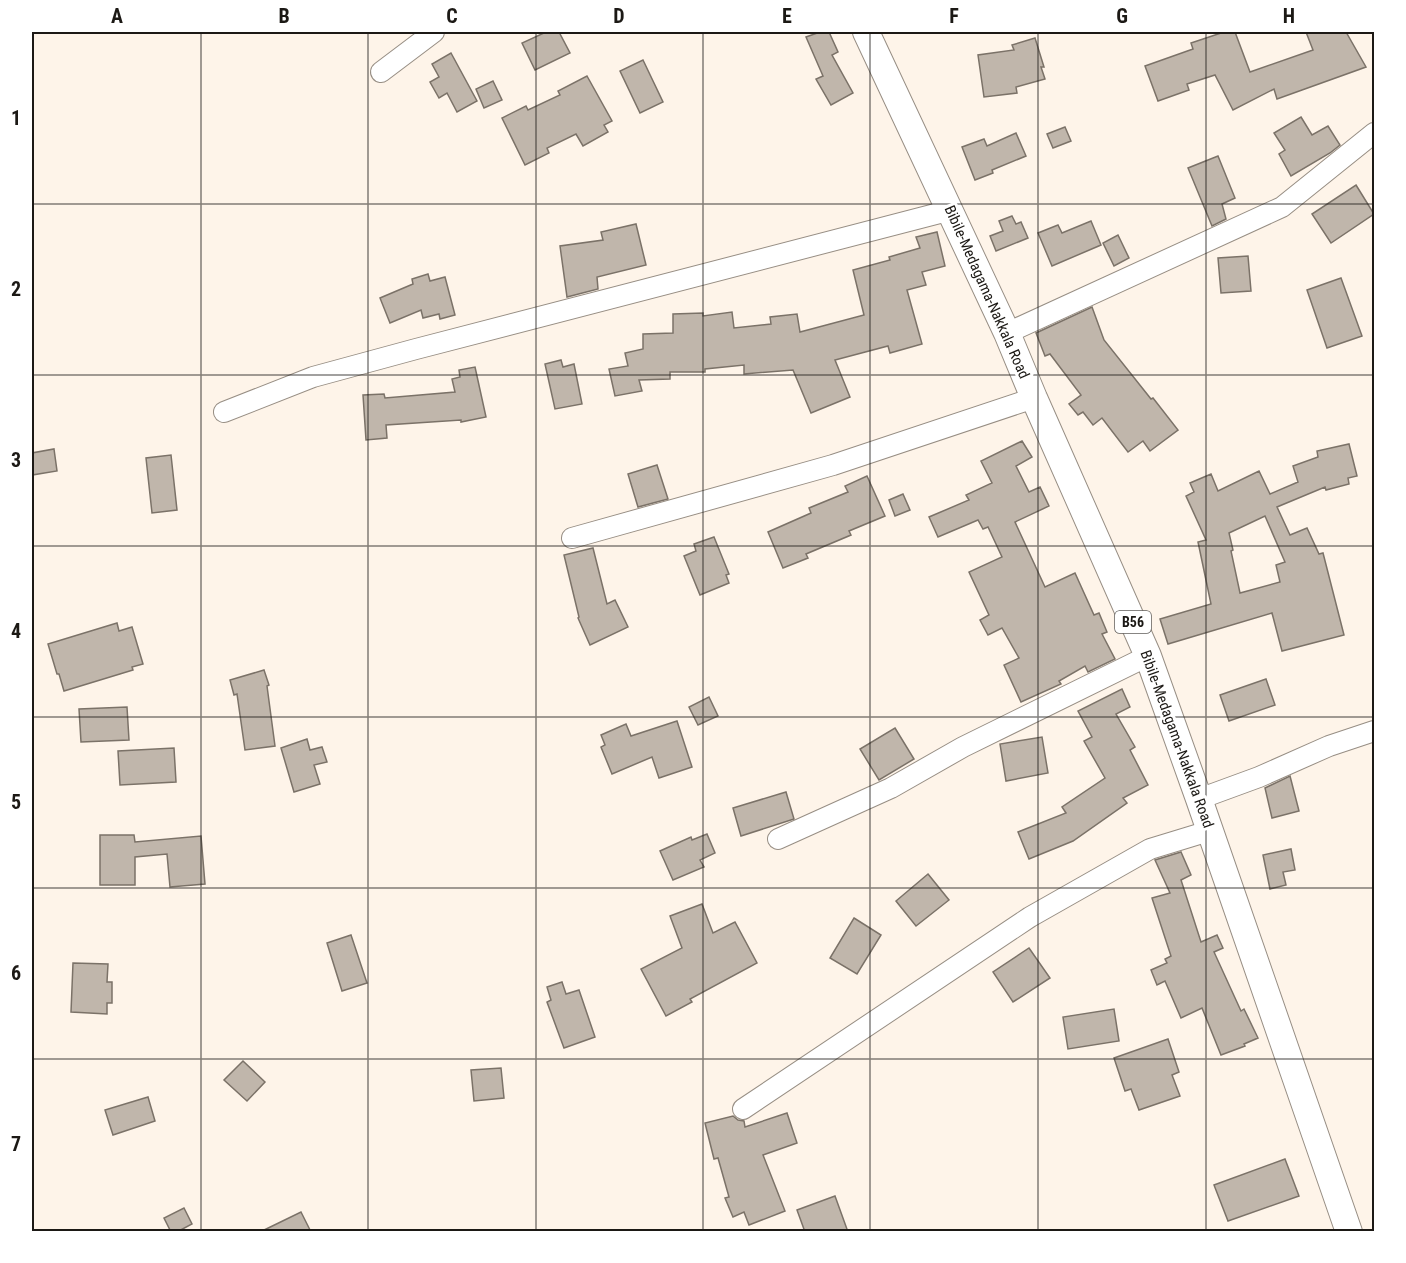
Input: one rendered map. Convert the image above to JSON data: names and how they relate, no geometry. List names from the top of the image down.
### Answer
{
  "streets": {
    "main road": ["Bibile-Medagama-Nakkala Road", "B56"]
  },
  "grid": {
    "columns": [
      "A",
      "B",
      "C",
      "D",
      "E",
      "F",
      "G",
      "H"
    ],
    "rows": [
      "1",
      "2",
      "3",
      "4",
      "5",
      "6",
      "7"
    ]
  }
}
